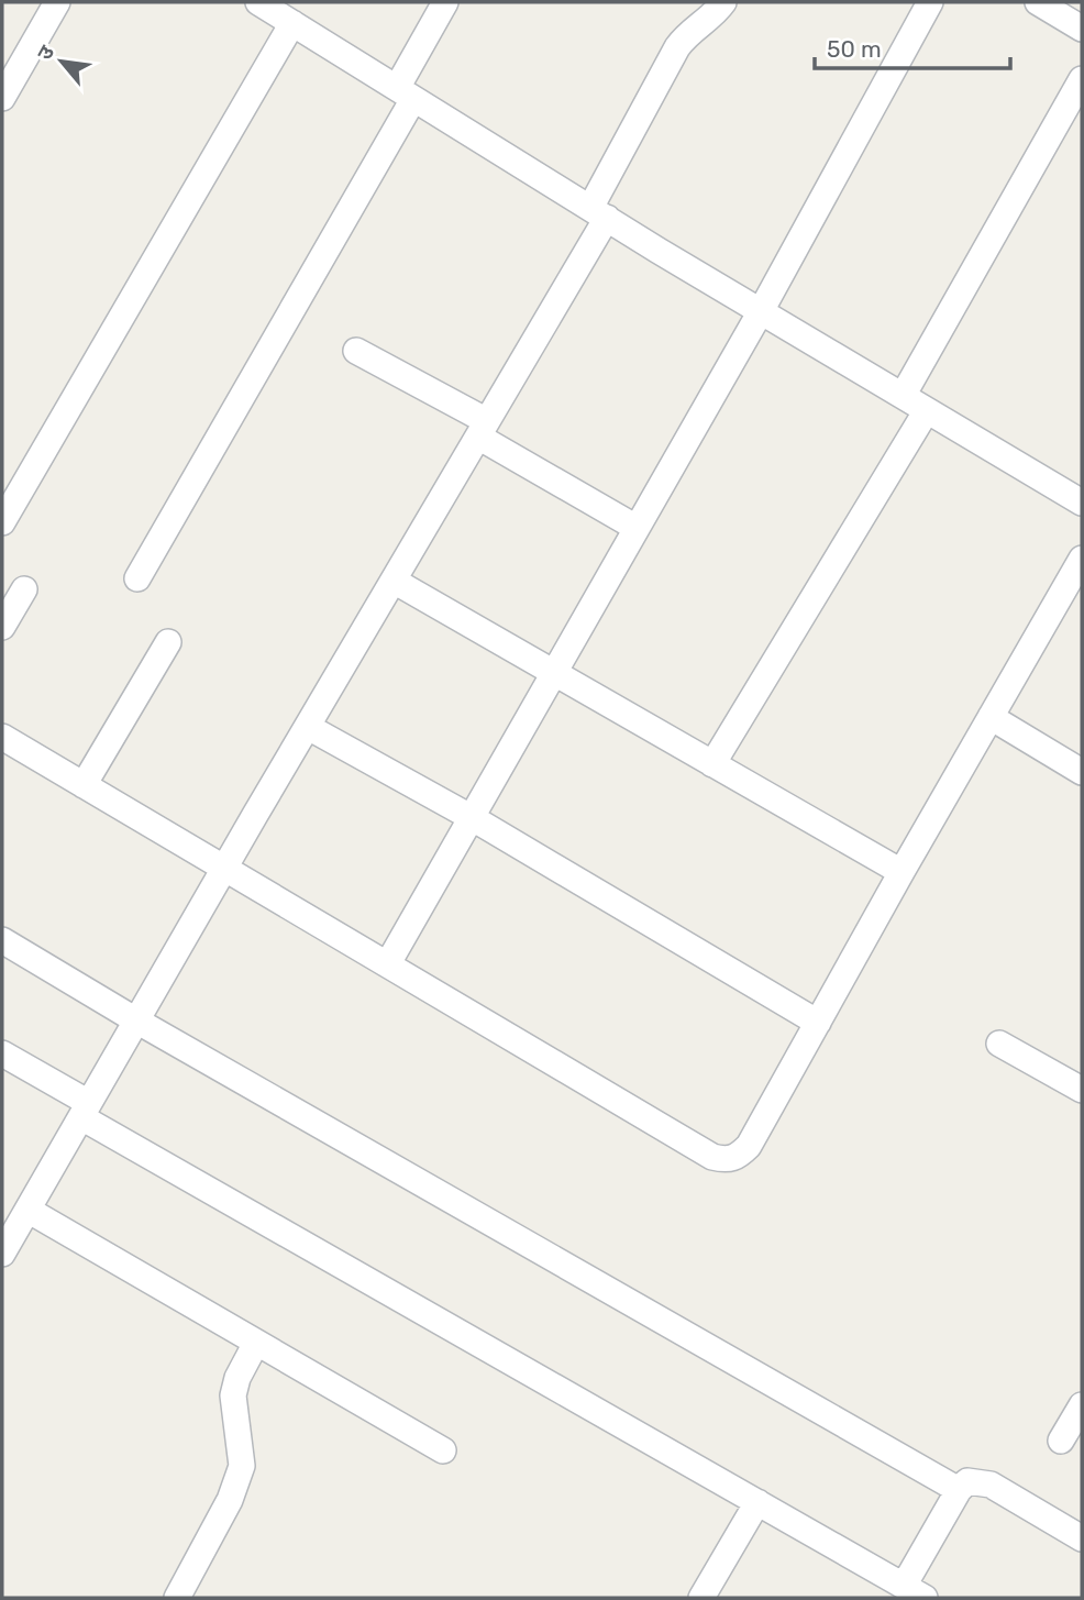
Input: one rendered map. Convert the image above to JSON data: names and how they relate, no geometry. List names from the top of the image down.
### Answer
{
  "scale_bar": "50 m",
  "north": "top left"
}
